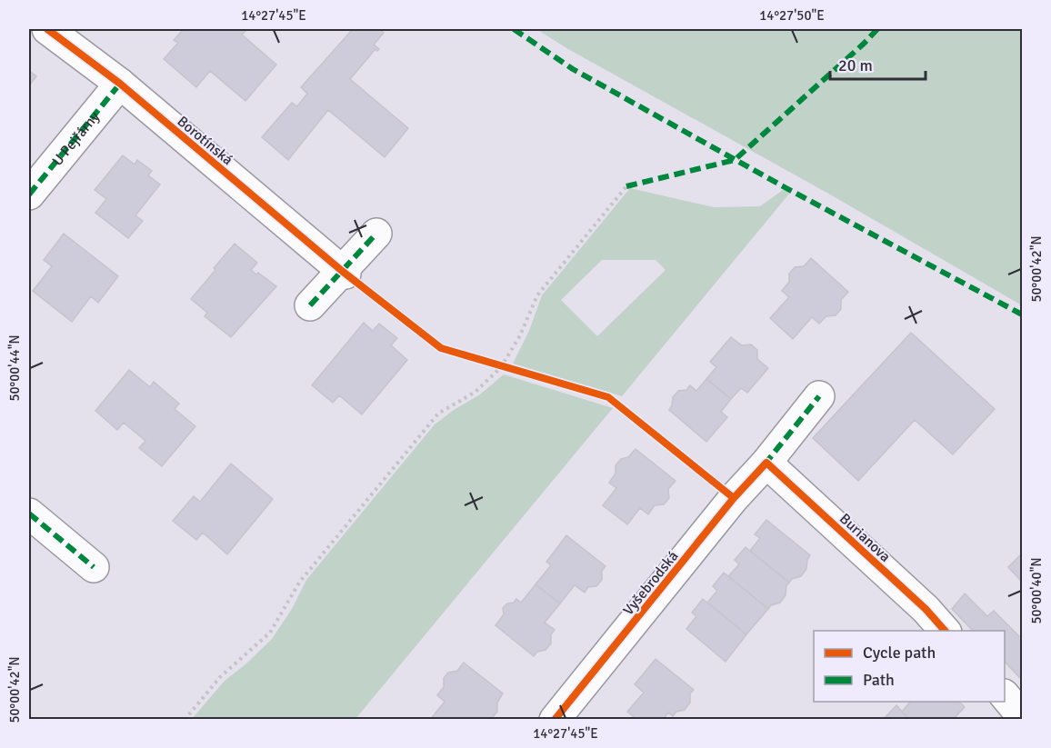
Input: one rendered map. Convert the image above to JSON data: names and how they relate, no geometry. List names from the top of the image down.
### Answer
{
  "streets": {
    "street": [
      "U Pejřárny",
      "Borotínská",
      "Burianova",
      "Vyšebrodská"
    ]
  },
  "crossings": [
    ["U Pejřárny", "Borotínská"],
    ["Burianova", "Vyšebrodská"]
  ],
  "legend": ["Cycle path", "Path"],
  "scale_bar": "20 m",
  "coordinates": [
    "14°27'45\"E",
    "14°27'50\"E",
    "50°00'42\"N",
    "50°00'44\"N",
    "50°00'40\"N"
  ]
}
